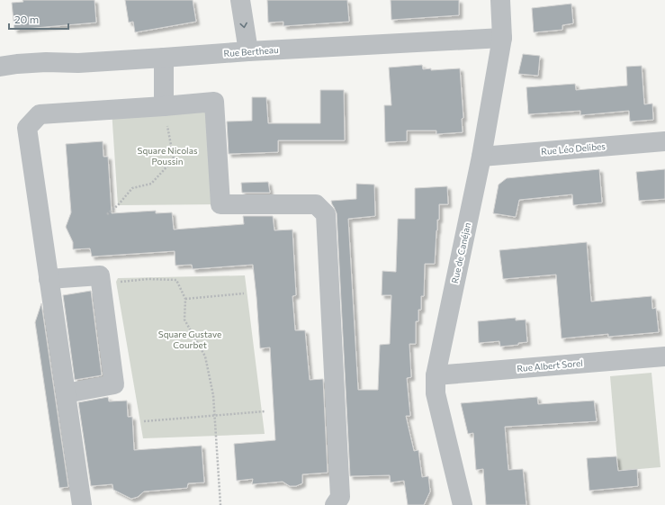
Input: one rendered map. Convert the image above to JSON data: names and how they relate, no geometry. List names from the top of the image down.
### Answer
{
  "streets": {
    "street": [
      "Rue Bertheau",
      "Rue Léo Delibes",
      "Rue de Canéjan",
      "Rue Albert Sorel"
    ]
  },
  "crossings": [
    ["Rue Bertheau", "Rue de Canéjan"],
    ["Rue Léo Delibes", "Rue de Canéjan"],
    ["Rue de Canéjan", "Rue Albert Sorel"]
  ],
  "parks": ["Square Nicolas Poussin", "Square Gustave Courbet"],
  "scale_bar": "20 m"
}
